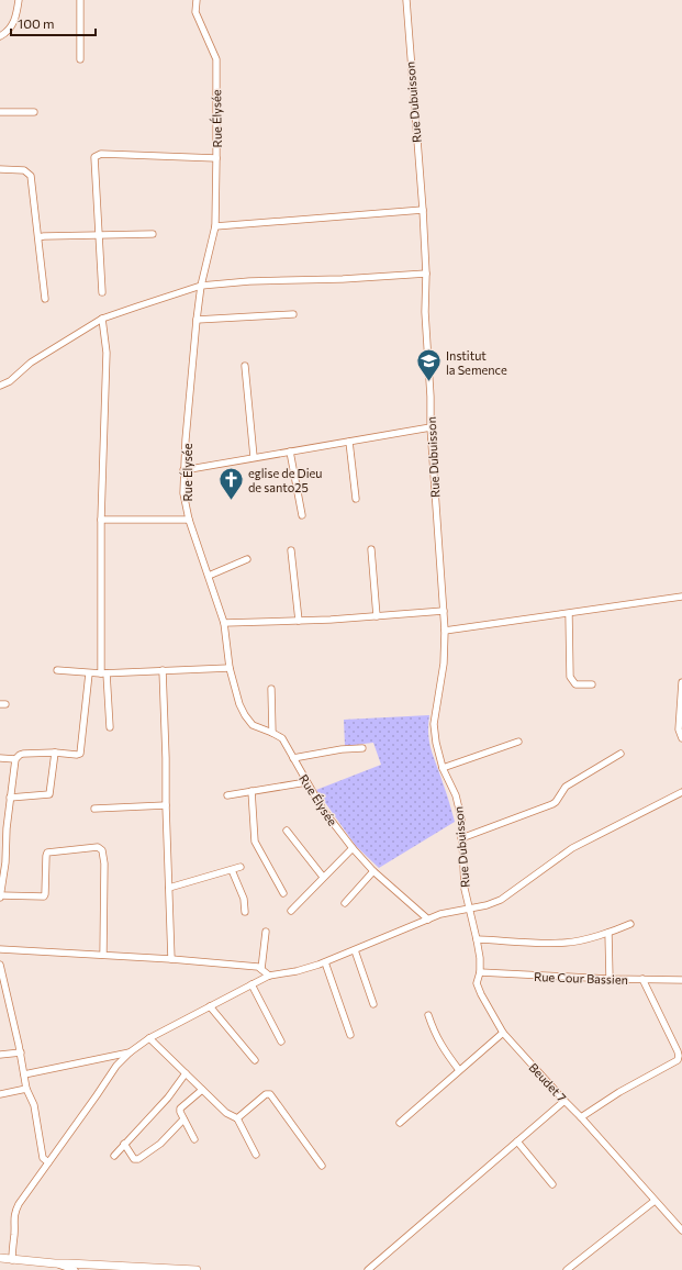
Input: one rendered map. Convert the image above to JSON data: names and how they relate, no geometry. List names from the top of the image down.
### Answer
{
  "streets": {
    "street": [
      "Rue Dubuisson",
      "Rue Élysée",
      "Rue Cour Bassien",
      "Beudet 7"
    ]
  },
  "crossings": [
    ["Rue Dubuisson", "Beudet 7"],
    ["Rue Cour Bassien", "Beudet 7"]
  ],
  "places": {
    "school or university": ["Institut la Semence"],
    "church": ["eglise de Dieu de santo25"]
  },
  "scale_bar": "100 m"
}
